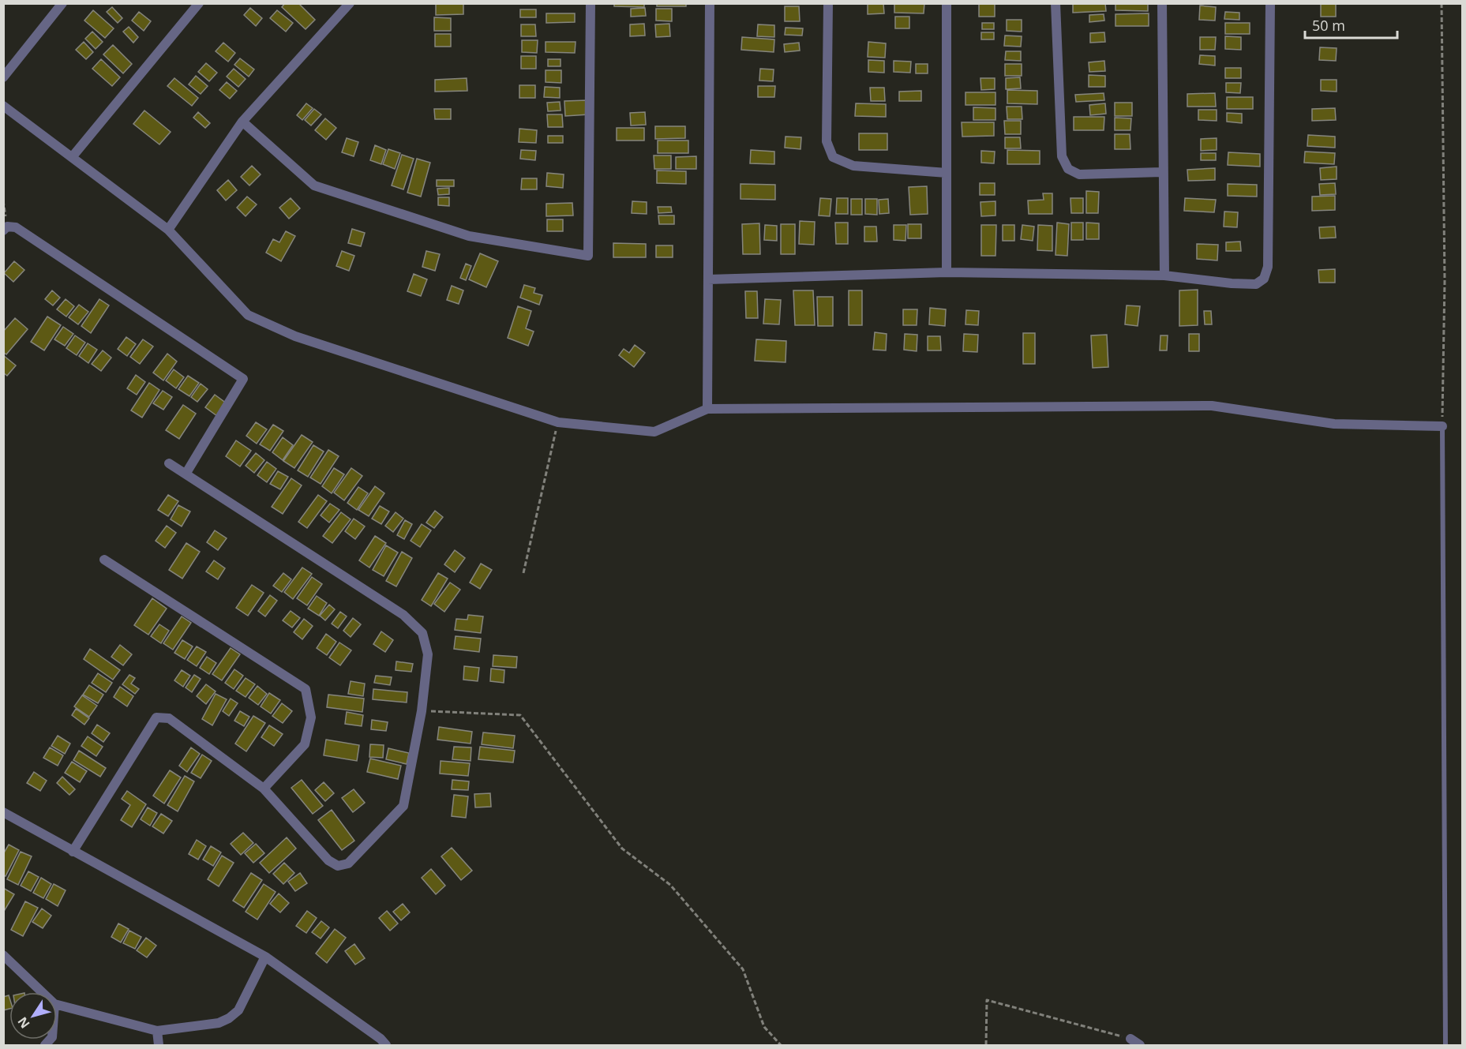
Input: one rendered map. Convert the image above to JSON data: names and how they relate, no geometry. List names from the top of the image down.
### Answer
{
  "scale_bar": "50 m",
  "north": "bottom left"
}
